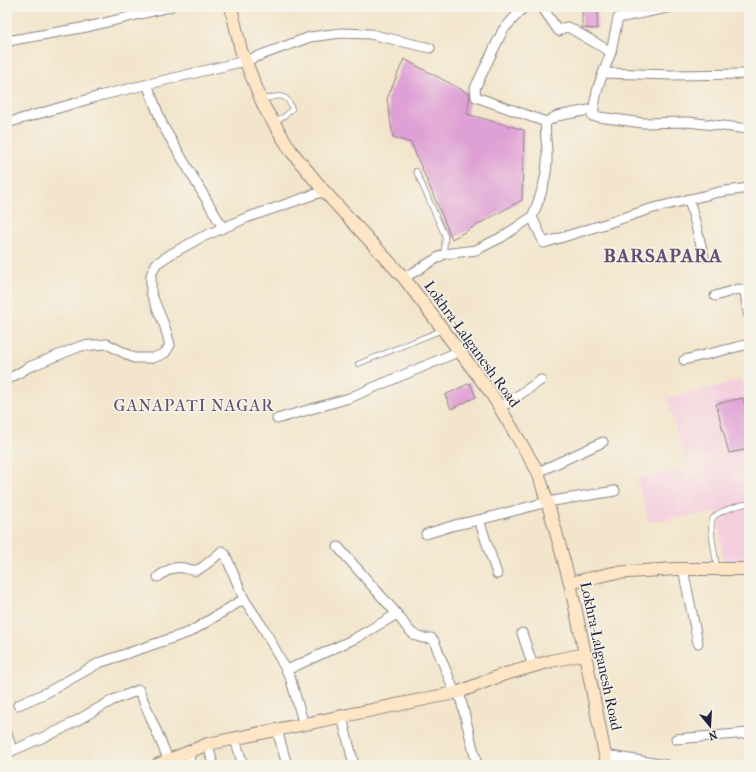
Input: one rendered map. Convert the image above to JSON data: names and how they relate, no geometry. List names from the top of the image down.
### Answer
{
  "streets": {
    "main road": ["Lokhra-Lalganesh Road"]
  },
  "districts": ["BARSAPARA", "GANAPATI NAGAR"],
  "north": "bottom"
}
